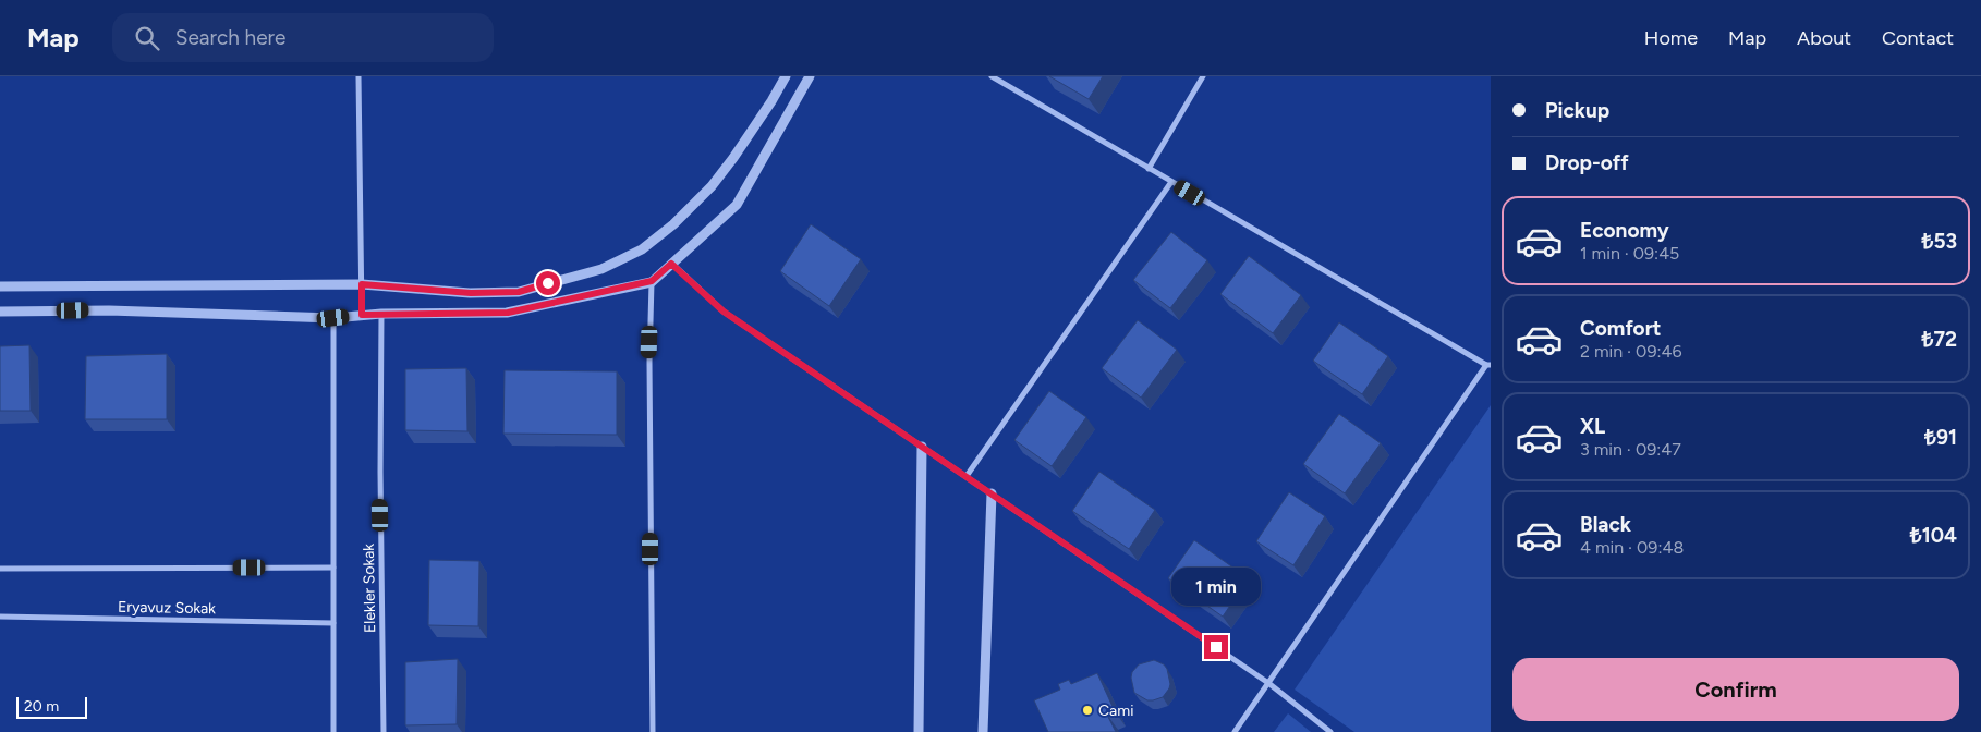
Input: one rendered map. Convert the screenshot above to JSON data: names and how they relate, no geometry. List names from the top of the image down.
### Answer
{
  "streets": {
    "street": ["Elekler Sokak", "Eryavuz Sokak"]
  },
  "places": ["Cami"],
  "scale_bar": "20 m",
  "page": {
    "header": "Map",
    "search": "Search here",
    "nav": [
      "Home",
      "Map",
      "About",
      "Contact"
    ],
    "banner": ["Pickup", "Drop-off"],
    "list": [
      {
        "name": "Economy",
        "note": "1 min · 09:45",
        "value": "₺53"
      },
      {
        "name": "Comfort",
        "note": "2 min · 09:46",
        "value": "₺72"
      },
      {
        "name": "XL",
        "note": "3 min · 09:47",
        "value": "₺91"
      },
      {
        "name": "Black",
        "note": "4 min · 09:48",
        "value": "₺104"
      }
    ],
    "bubble": "1 min",
    "buttons": "Confirm",
    "scale": "20 m"
  }
}
